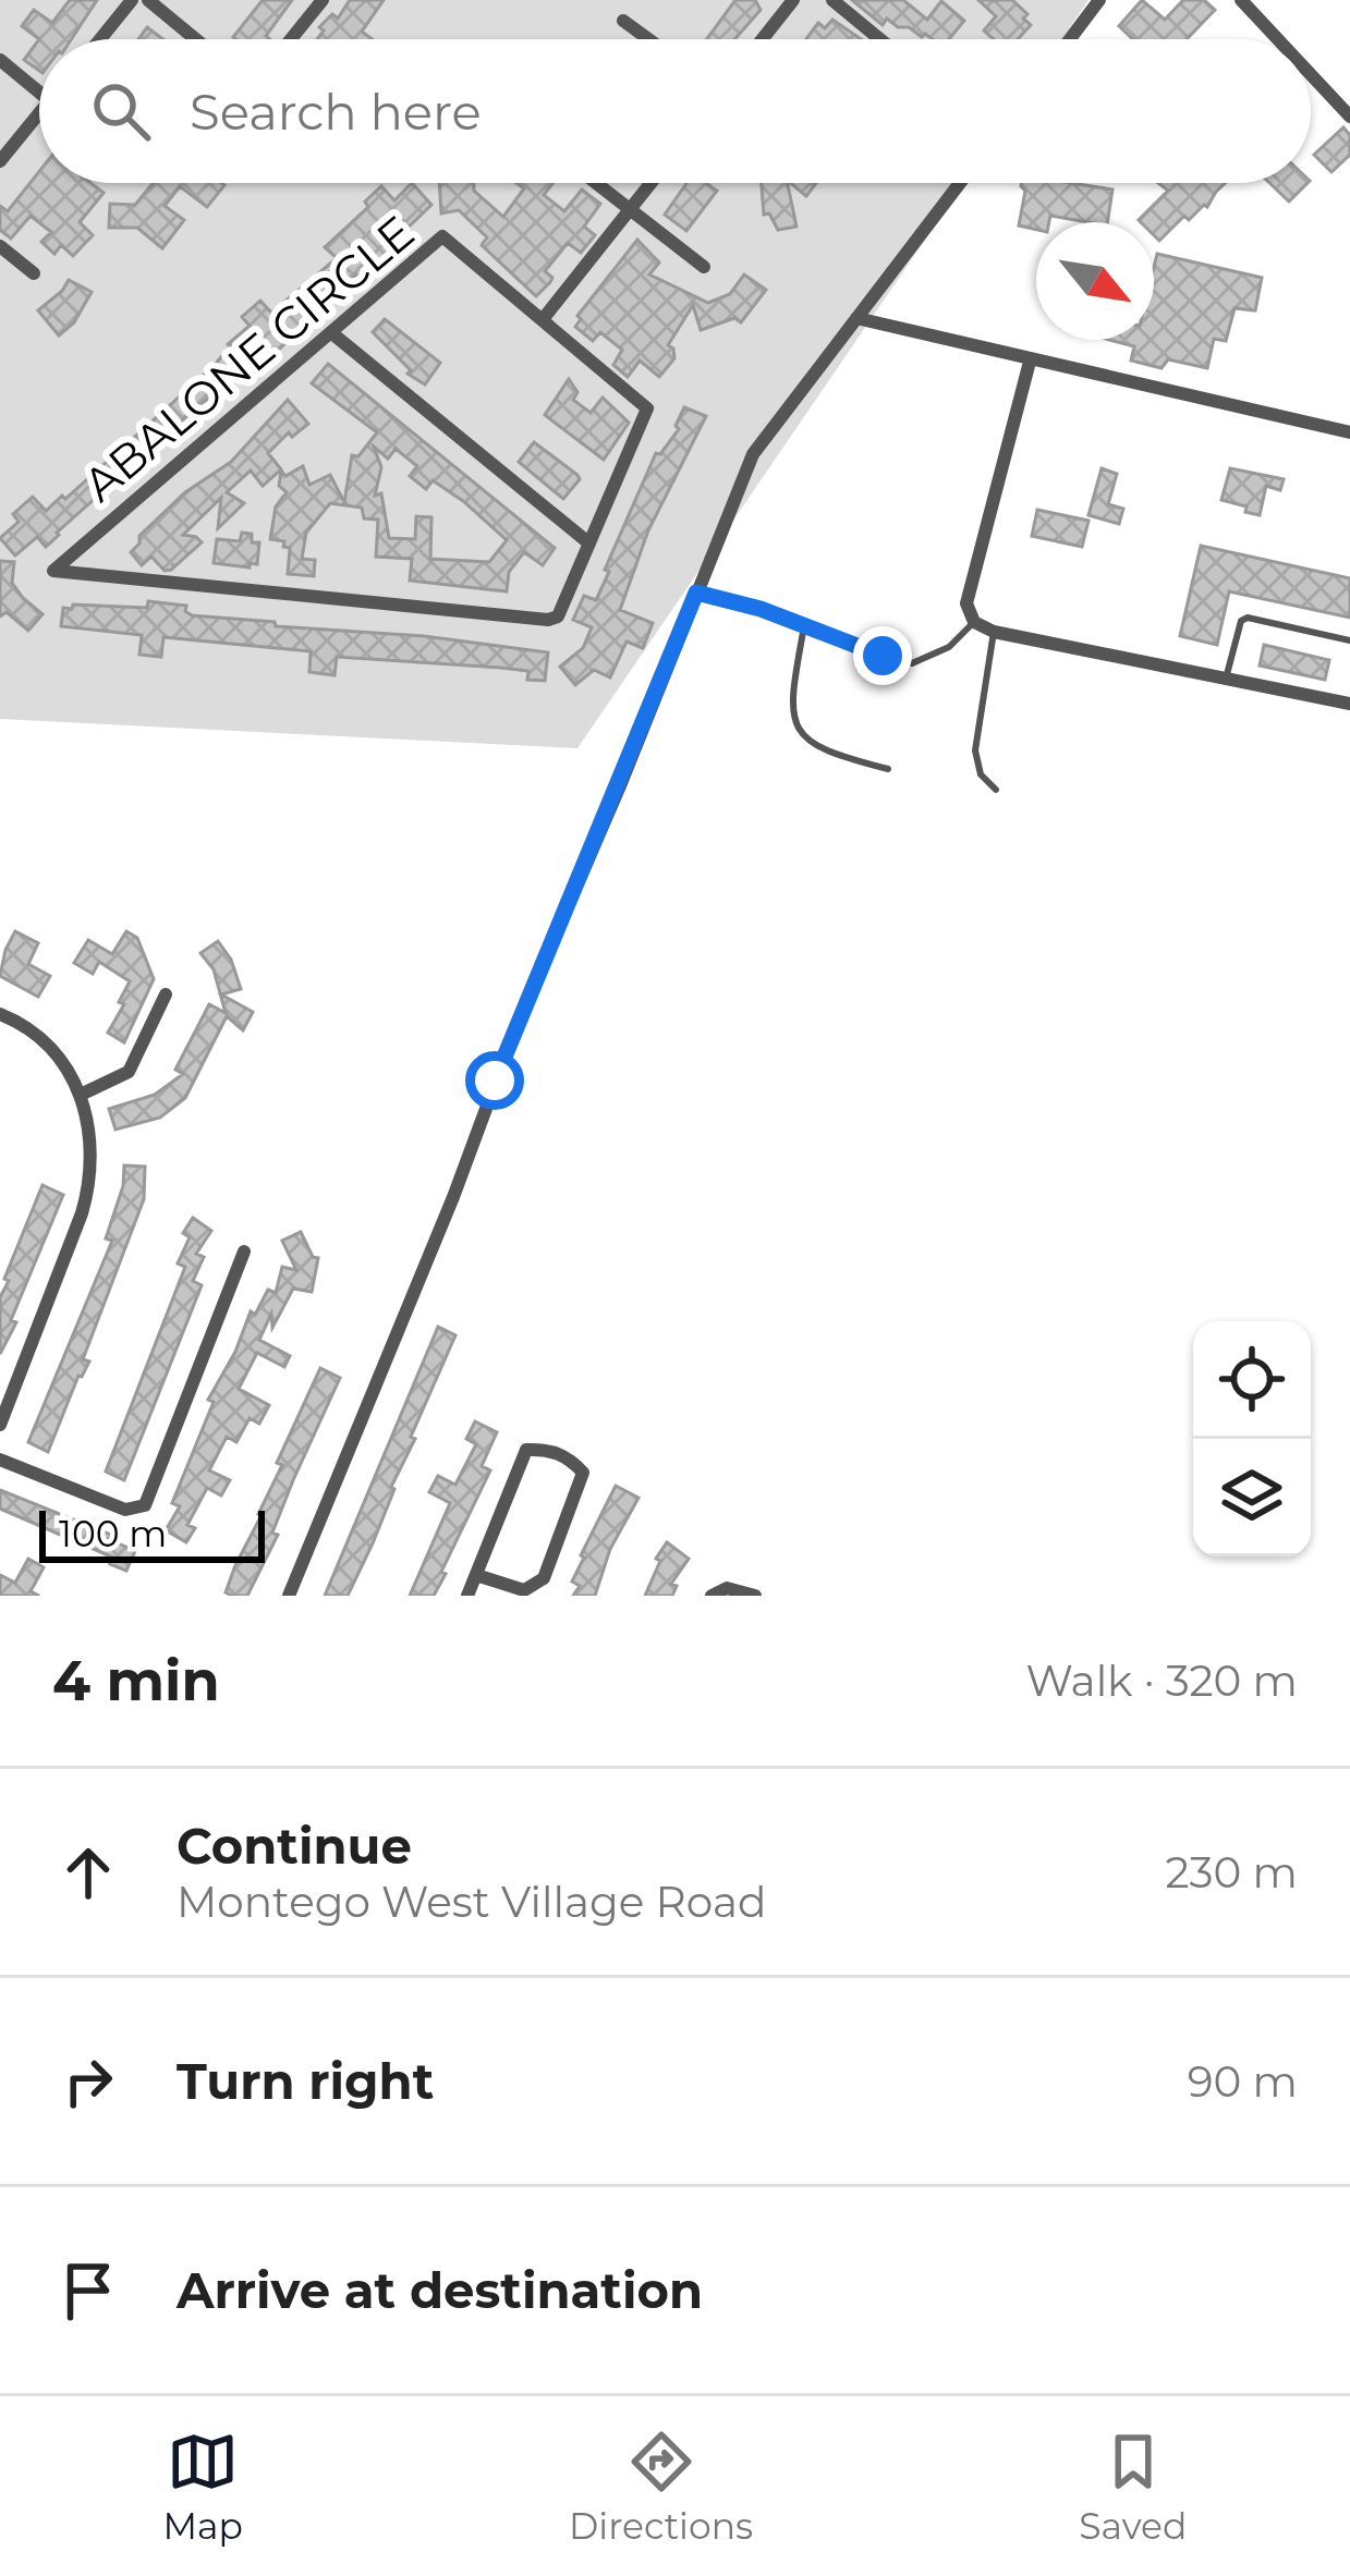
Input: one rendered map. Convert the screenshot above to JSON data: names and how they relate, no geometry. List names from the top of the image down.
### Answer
{
  "streets": {
    "street": ["ABALONE CIRCLE"]
  },
  "scale_bar": "100 m",
  "north": "bottom right",
  "page": {
    "search": "Search here",
    "scale": "100 m",
    "heading": ["4 min", "Walk · 320 m"],
    "list": [
      ["Continue", "Montego West Village Road", "230 m"],
      ["Turn right", "90 m"],
      "Arrive at destination"
    ],
    "nav": ["Map", "Directions", "Saved"]
  }
}
